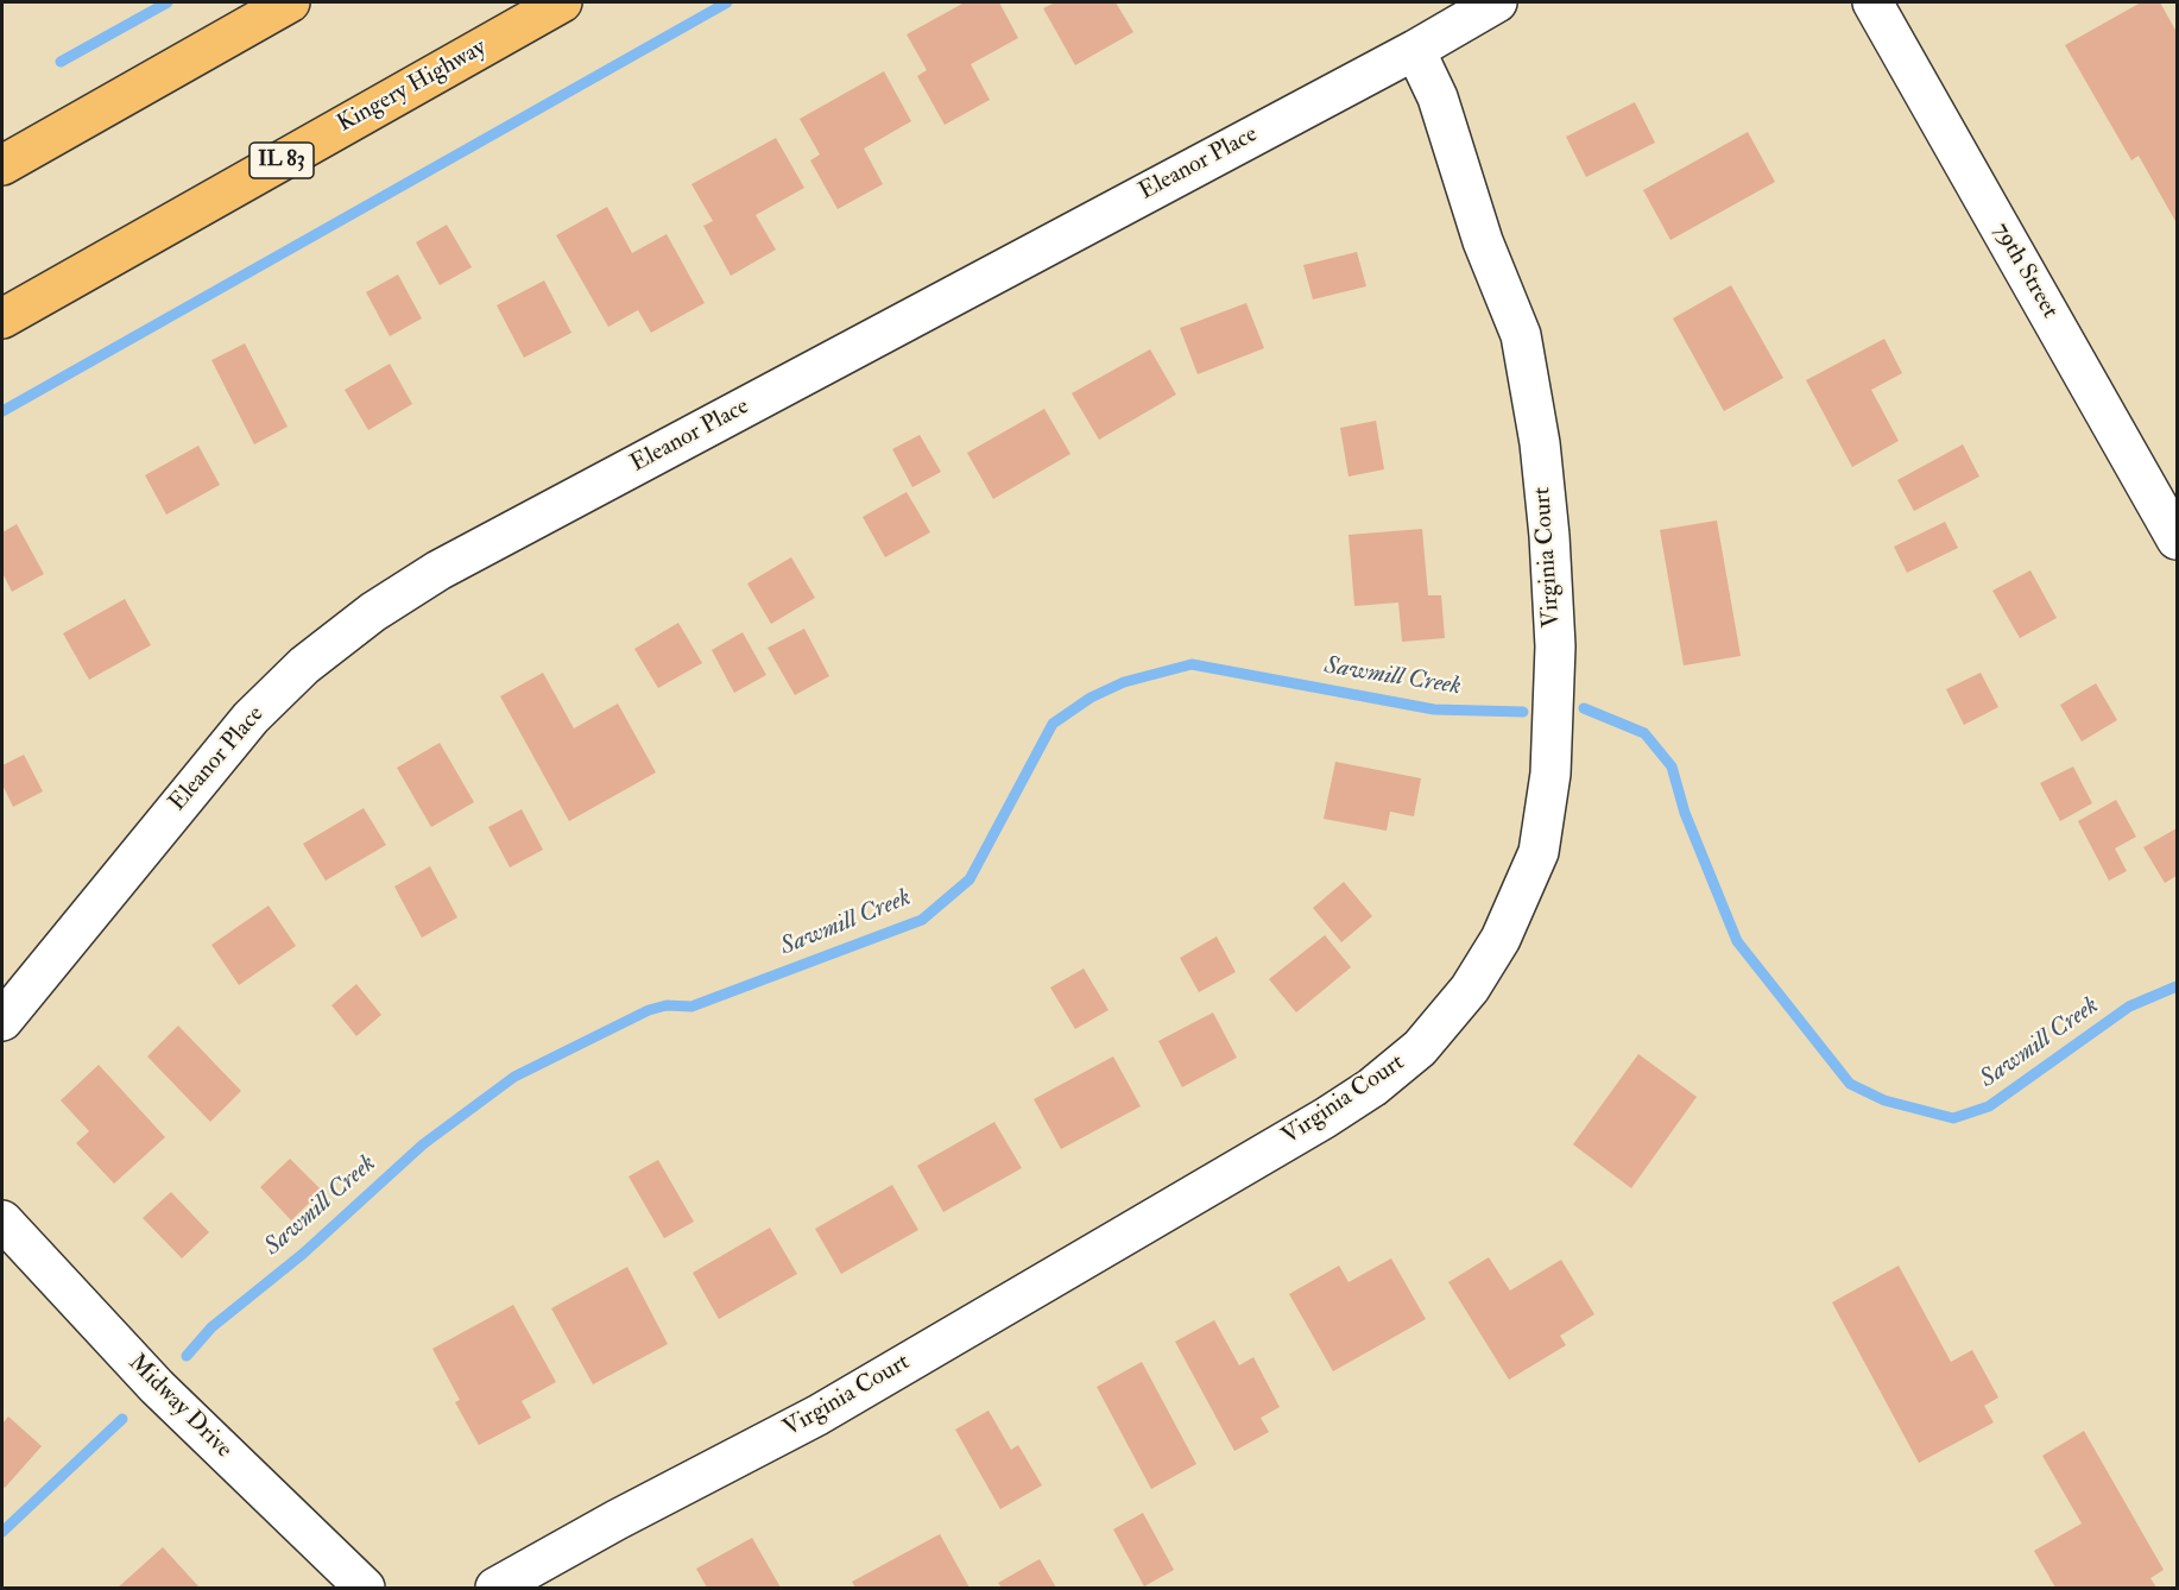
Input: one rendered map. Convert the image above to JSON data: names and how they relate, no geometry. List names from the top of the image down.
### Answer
{
  "streets": {
    "highway": ["Kingery Highway", "IL 83"],
    "street": [
      "Eleanor Place",
      "79th Street",
      "Virginia Court",
      "Midway Drive"
    ]
  },
  "crossings": [
    ["Eleanor Place", "Virginia Court"]
  ],
  "water": ["Sawmill Creek"]
}
